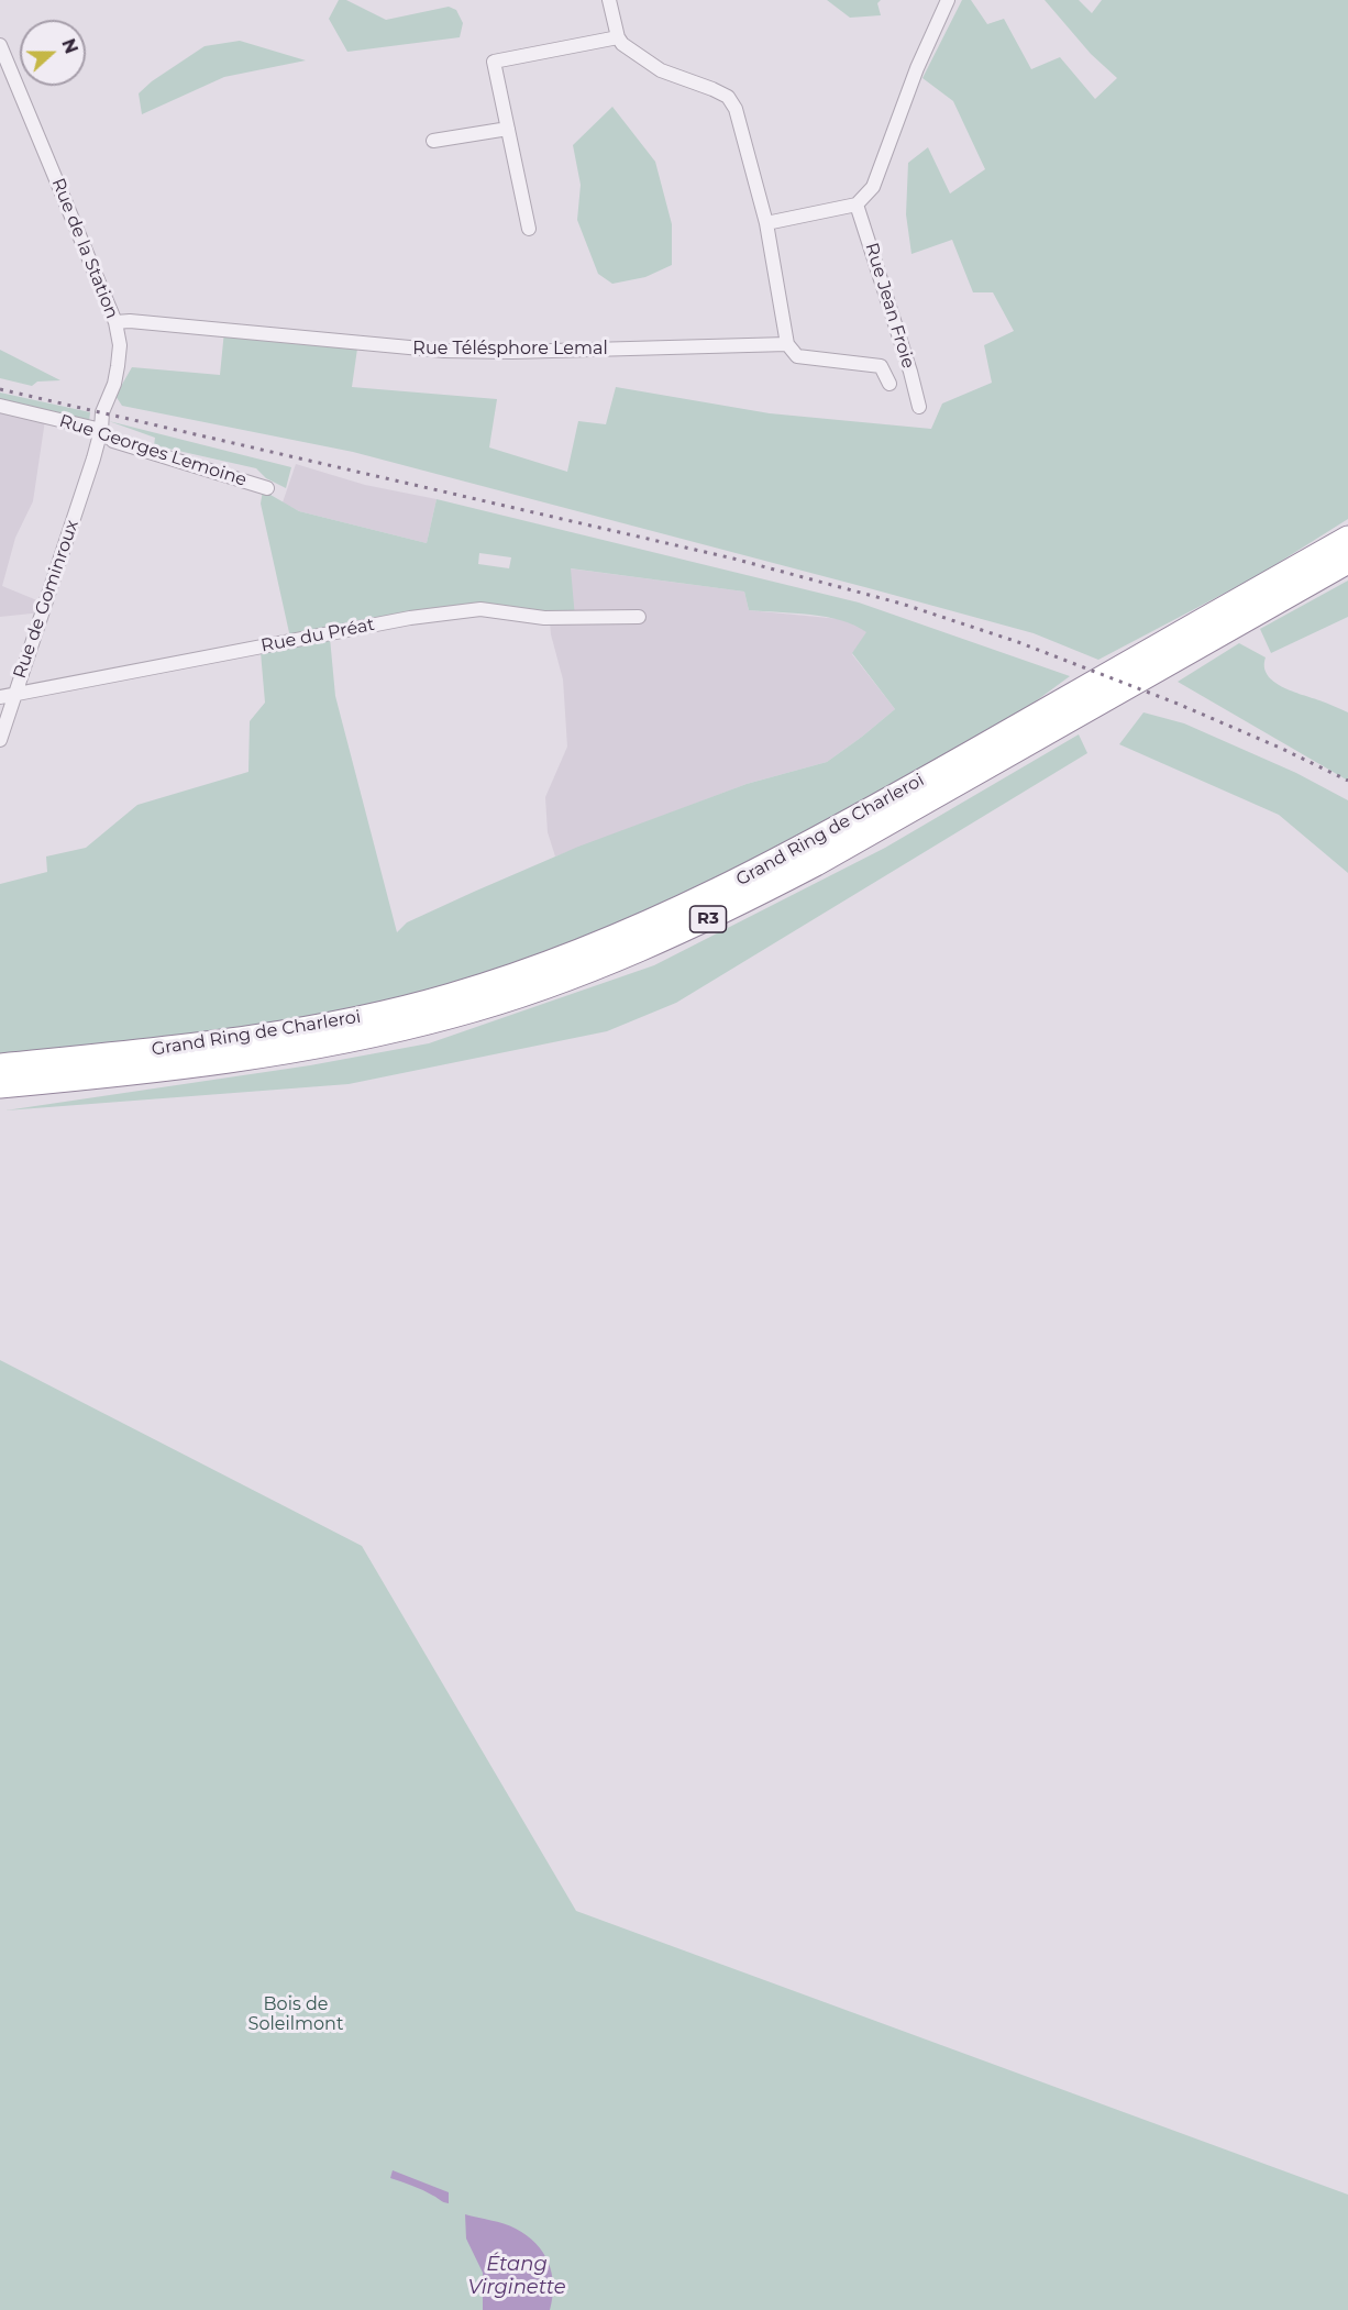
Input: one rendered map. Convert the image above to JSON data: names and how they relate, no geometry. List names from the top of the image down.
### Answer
{
  "streets": {
    "highway": ["Grand Ring de Charleroi", "R3"],
    "street": [
      "Rue de la Station",
      "Rue Jean Froie",
      "Rue Télésphore Lemal",
      "Rue Georges Lemoine",
      "Rue de Gominroux",
      "Rue du Préat"
    ]
  },
  "crossings": [
    ["Rue de la Station", "Rue Télésphore Lemal"],
    ["Rue de la Station", "Rue Georges Lemoine"],
    ["Rue de la Station", "Rue de Gominroux"],
    ["Rue de Gominroux", "Rue du Préat"]
  ],
  "water": ["Étang Virginette"],
  "parks": ["Bois de Soleilmont"],
  "north": "right"
}
